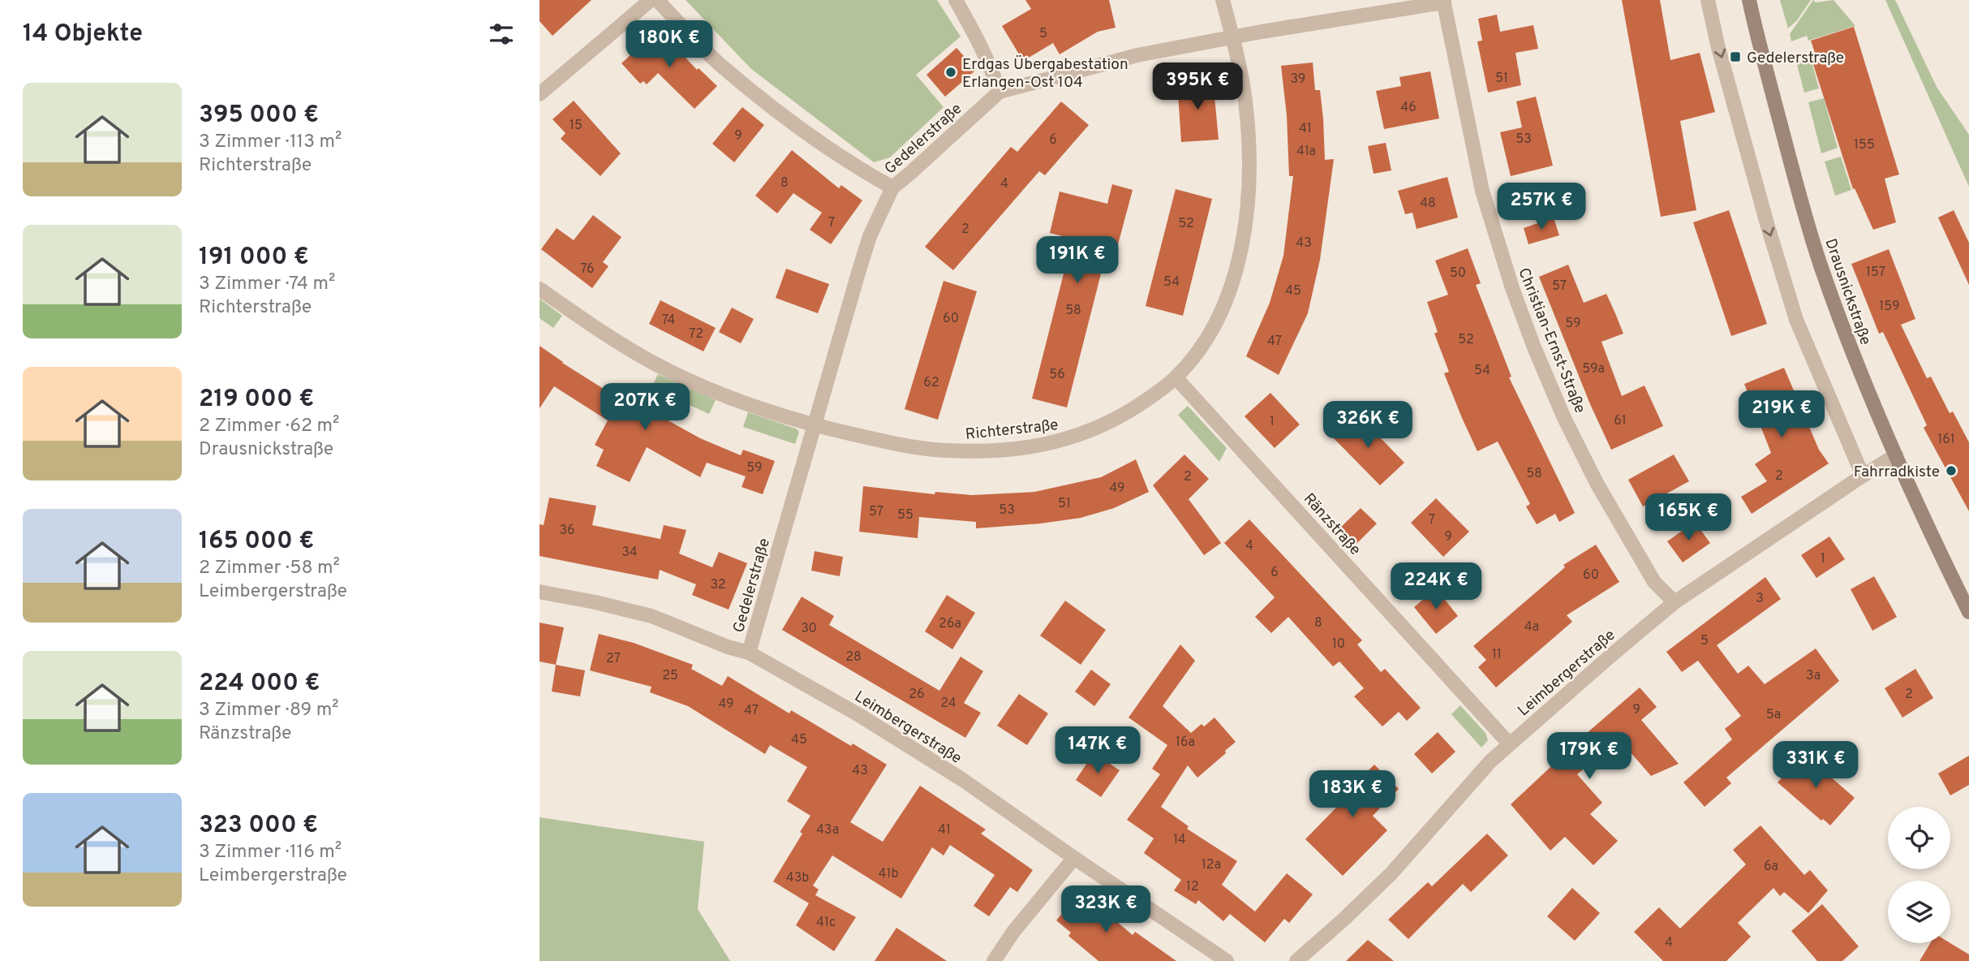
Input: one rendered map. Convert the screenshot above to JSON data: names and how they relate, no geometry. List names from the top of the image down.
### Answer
{
  "streets": {
    "main road": ["Drausnickstraße"],
    "street": [
      "Gedelerstraße",
      "Christian-Ernst-Straße",
      "Richterstraße",
      "Ränzstraße",
      "Leimbergerstraße"
    ]
  },
  "crossings": [
    ["Gedelerstraße", "Christian-Ernst-Straße"],
    ["Gedelerstraße", "Richterstraße"],
    ["Gedelerstraße", "Leimbergerstraße"],
    ["Drausnickstraße", "Leimbergerstraße"],
    ["Christian-Ernst-Straße", "Leimbergerstraße"],
    ["Richterstraße", "Ränzstraße"],
    ["Ränzstraße", "Leimbergerstraße"]
  ],
  "places": {
    "transit": ["Gedelerstraße"],
    "other": ["Erdgas Übergabestation Erlangen-Ost 104", "Fahrradkiste"]
  },
  "house_numbers": [
    "5",
    "51",
    "39",
    "46",
    "15",
    "41",
    "9",
    "53",
    "6",
    "155",
    "41a",
    "8",
    "4",
    "48",
    "7",
    "52",
    "2",
    "43",
    "76",
    "157",
    "50",
    "54",
    "57",
    "45",
    "159",
    "58",
    "60",
    "74",
    "59",
    "72",
    "52",
    "47",
    "59a",
    "54",
    "56",
    "62",
    "61",
    "1",
    "161",
    "59",
    "58",
    "2",
    "2",
    "49",
    "51",
    "53",
    "57",
    "55",
    "7",
    "36",
    "9",
    "4",
    "34",
    "1",
    "6",
    "60",
    "32",
    "3",
    "8",
    "26a",
    "4a",
    "30",
    "5",
    "10",
    "11",
    "28",
    "27",
    "25",
    "3a",
    "26",
    "2",
    "24",
    "49",
    "9",
    "47",
    "5a",
    "45",
    "16a",
    "43",
    "43a",
    "41",
    "14",
    "12a",
    "6a",
    "41b",
    "43b",
    "12",
    "41c",
    "4"
  ],
  "page": {
    "heading": "14 Objekte",
    "price": [
      "180K €",
      "395K €",
      "257K €",
      "191K €",
      "207K €",
      "219K €",
      "326K €",
      "165K €",
      "224K €",
      "147K €",
      "179K €",
      "331K €",
      "183K €",
      "323K €"
    ],
    "list": [
      {
        "name": "395 000 €",
        "note": "3 Zimmer · 113 m² · Richterstraße"
      },
      {
        "name": "191 000 €",
        "note": "3 Zimmer · 74 m² · Richterstraße"
      },
      {
        "name": "219 000 €",
        "note": "2 Zimmer · 62 m² · Drausnickstraße"
      },
      {
        "name": "165 000 €",
        "note": "2 Zimmer · 58 m² · Leimbergerstraße"
      },
      {
        "name": "224 000 €",
        "note": "3 Zimmer · 89 m² · Ränzstraße"
      },
      {
        "name": "323 000 €",
        "note": "3 Zimmer · 116 m² · Leimbergerstraße"
      }
    ]
  }
}
